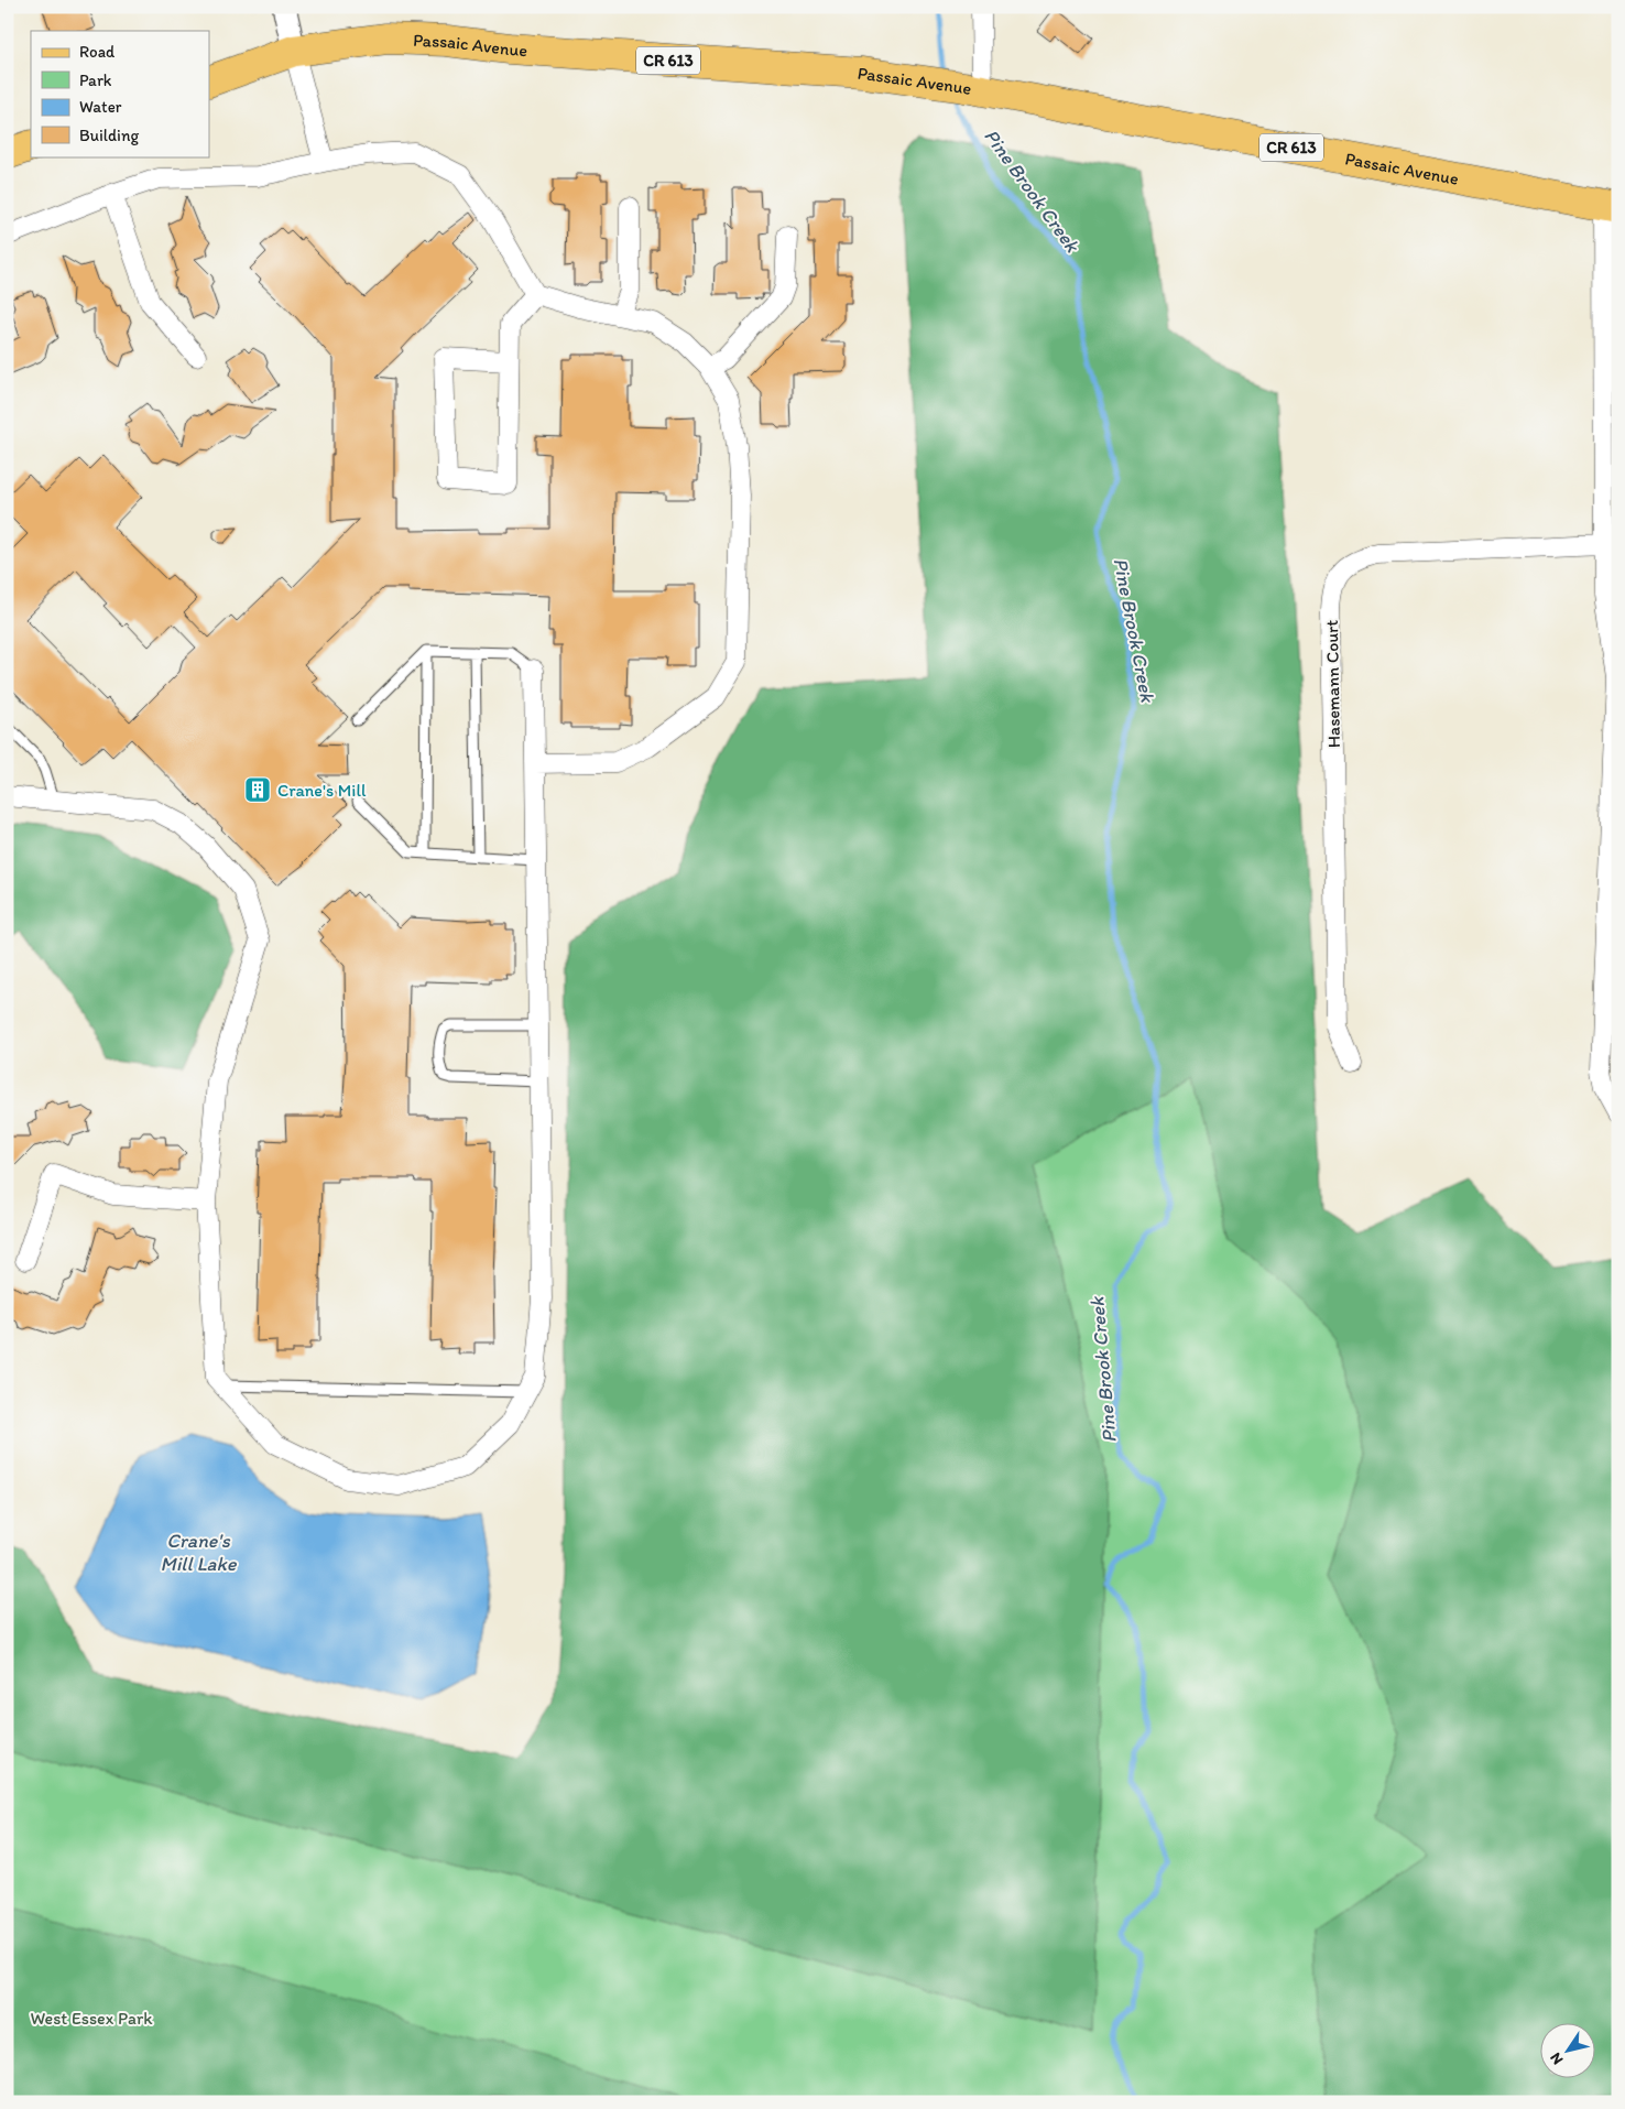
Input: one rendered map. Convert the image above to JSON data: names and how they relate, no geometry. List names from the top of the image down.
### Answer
{
  "streets": {
    "main road": ["Passaic Avenue", "CR 613"],
    "street": ["Hasemann Court"]
  },
  "water": ["Pine Brook Creek", "Crane's Mill Lake"],
  "parks": ["West Essex Park"],
  "places": {
    "building": ["Crane's Mill"]
  },
  "legend": [
    "Road",
    "Park",
    "Water",
    "Building"
  ],
  "north": "bottom left"
}
